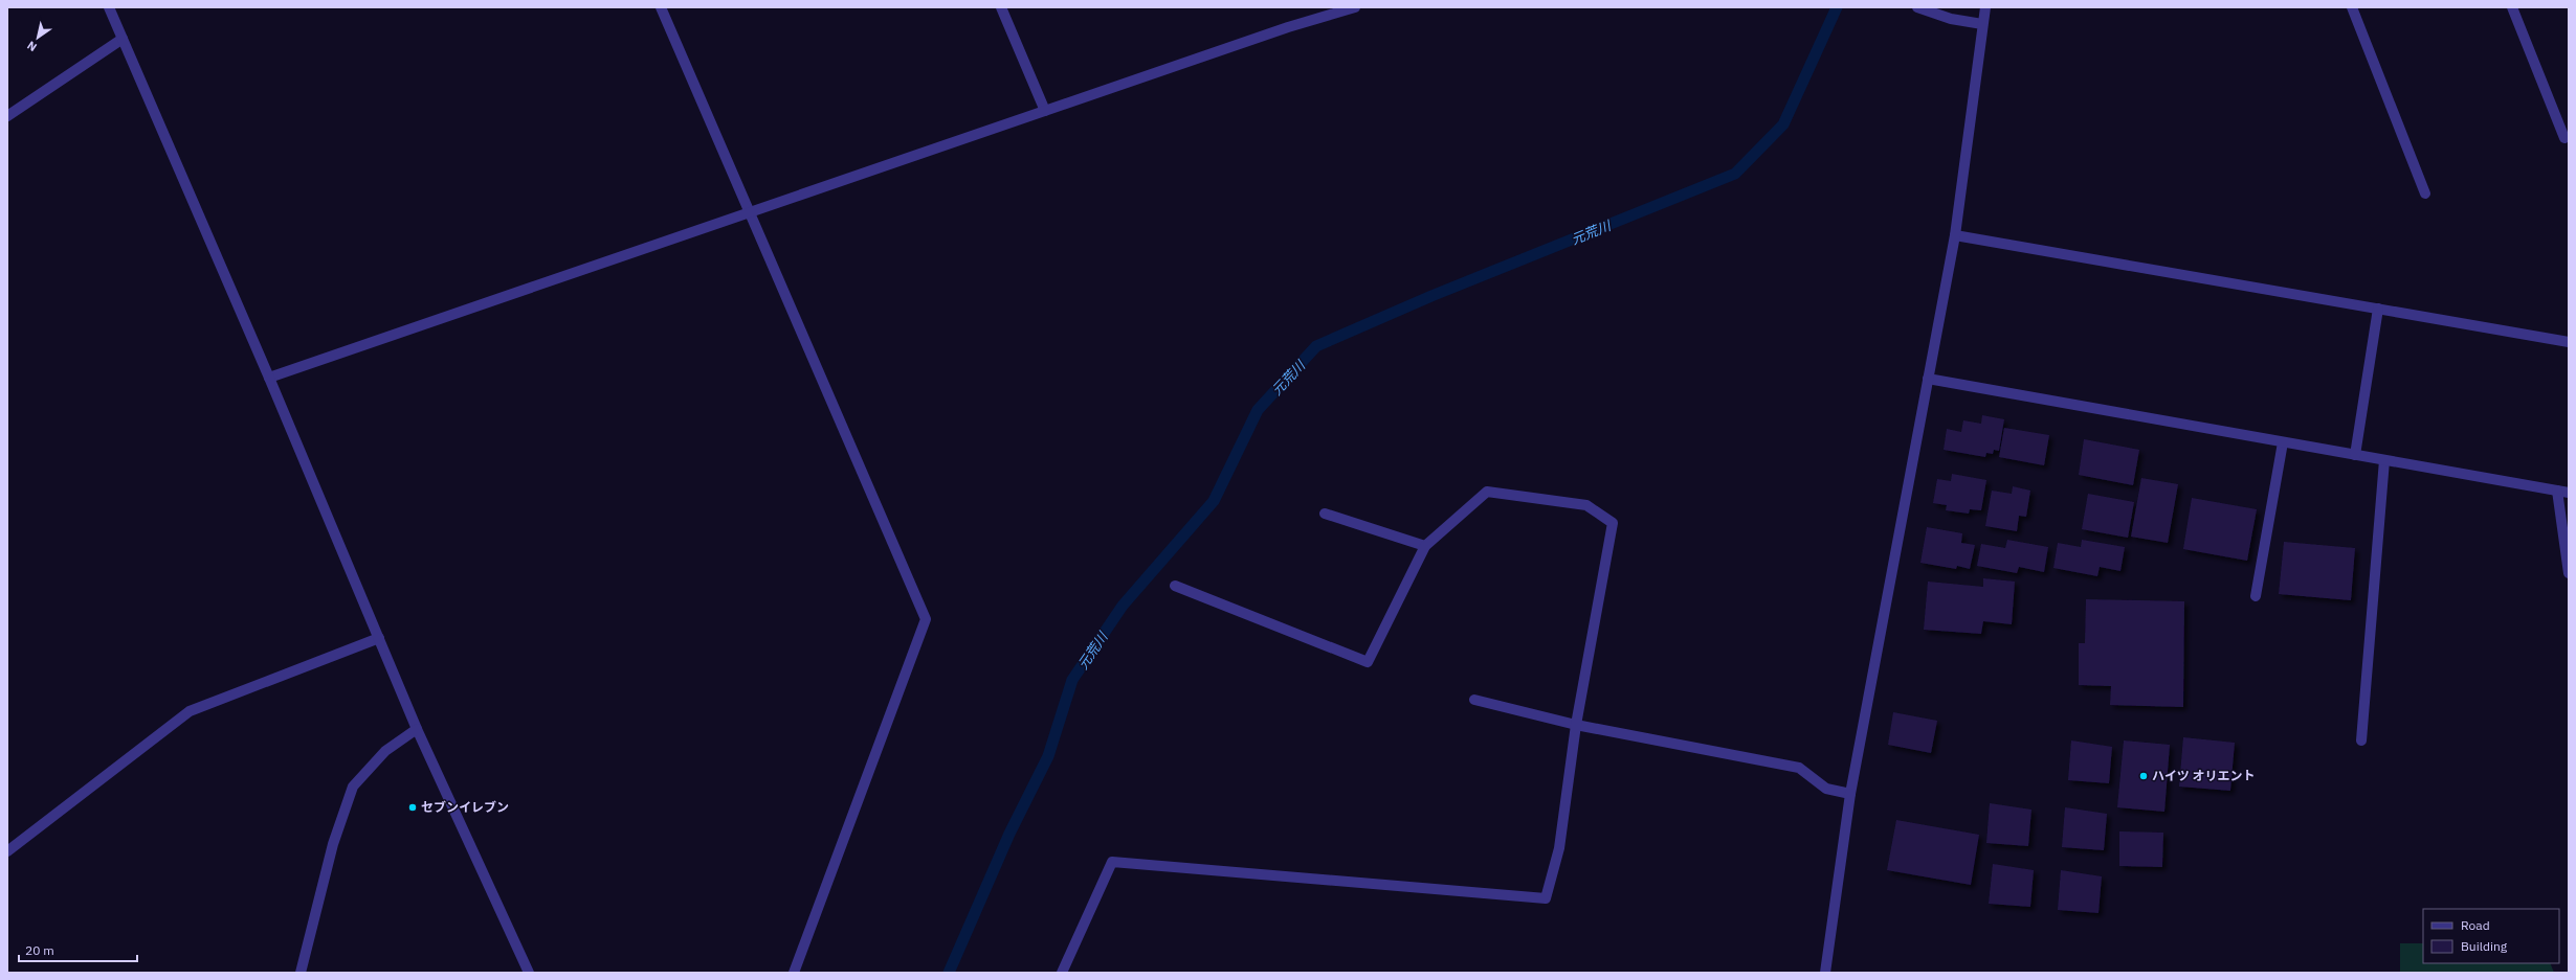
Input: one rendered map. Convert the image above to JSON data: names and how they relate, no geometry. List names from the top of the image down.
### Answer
{
  "water": ["元荒川"],
  "places": ["ハイツ オリエント", "セブンイレブン"],
  "legend": ["Road", "Building"],
  "scale_bar": "20 m",
  "north": "bottom left"
}
